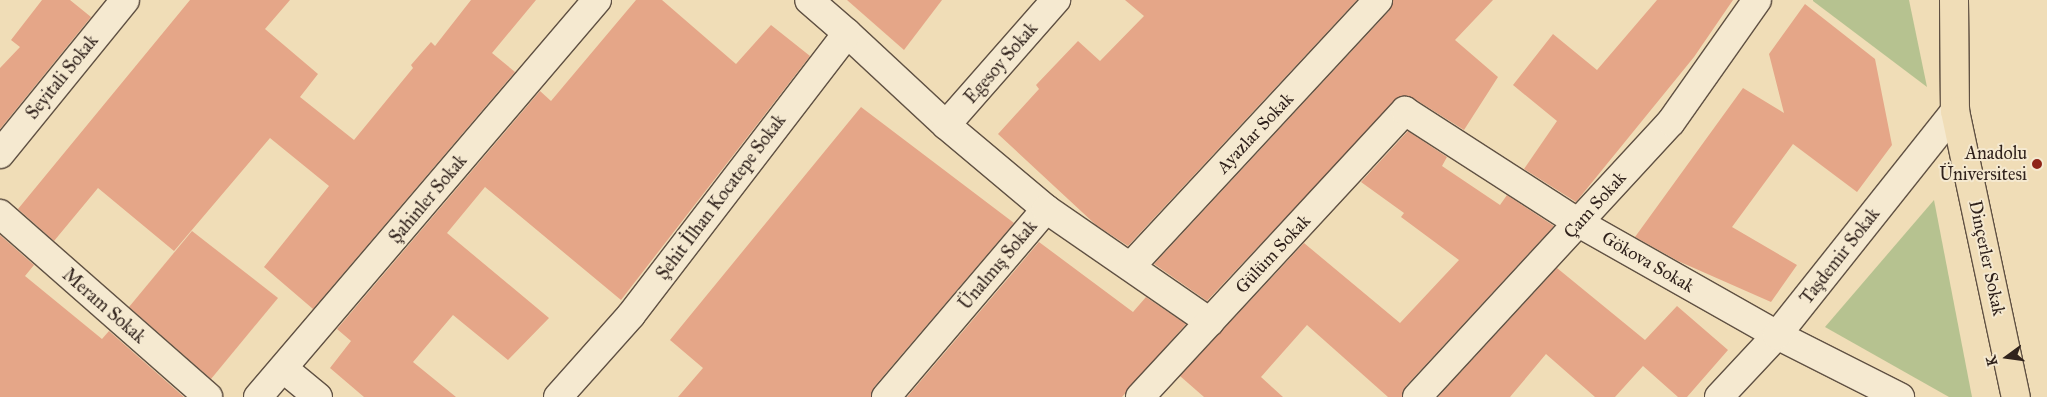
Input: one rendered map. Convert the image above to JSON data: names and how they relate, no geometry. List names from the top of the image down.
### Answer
{
  "streets": {
    "main road": ["Dinçerler Sokak"],
    "street": [
      "Egesoy Sokak",
      "Seyitali Sokak",
      "Ayazlar Sokak",
      "Şehit İlhan Kocatepe Sokak",
      "Şahinler Sokak",
      "Çam Sokak",
      "Gülüm Sokak",
      "Taşdemir Sokak",
      "Gökova Sokak",
      "Ünalmış Sokak",
      "Meram Sokak"
    ]
  },
  "crossings": [
    ["Egesoy Sokak", "Ünalmış Sokak"],
    ["Şehit İlhan Kocatepe Sokak", "Ünalmış Sokak"],
    ["Çam Sokak", "Gökova Sokak"],
    ["Gülüm Sokak", "Gökova Sokak"],
    ["Taşdemir Sokak", "Dinçerler Sokak"],
    ["Taşdemir Sokak", "Gökova Sokak"]
  ],
  "places": ["Anadolu Üniversitesi"],
  "north": "left"
}
